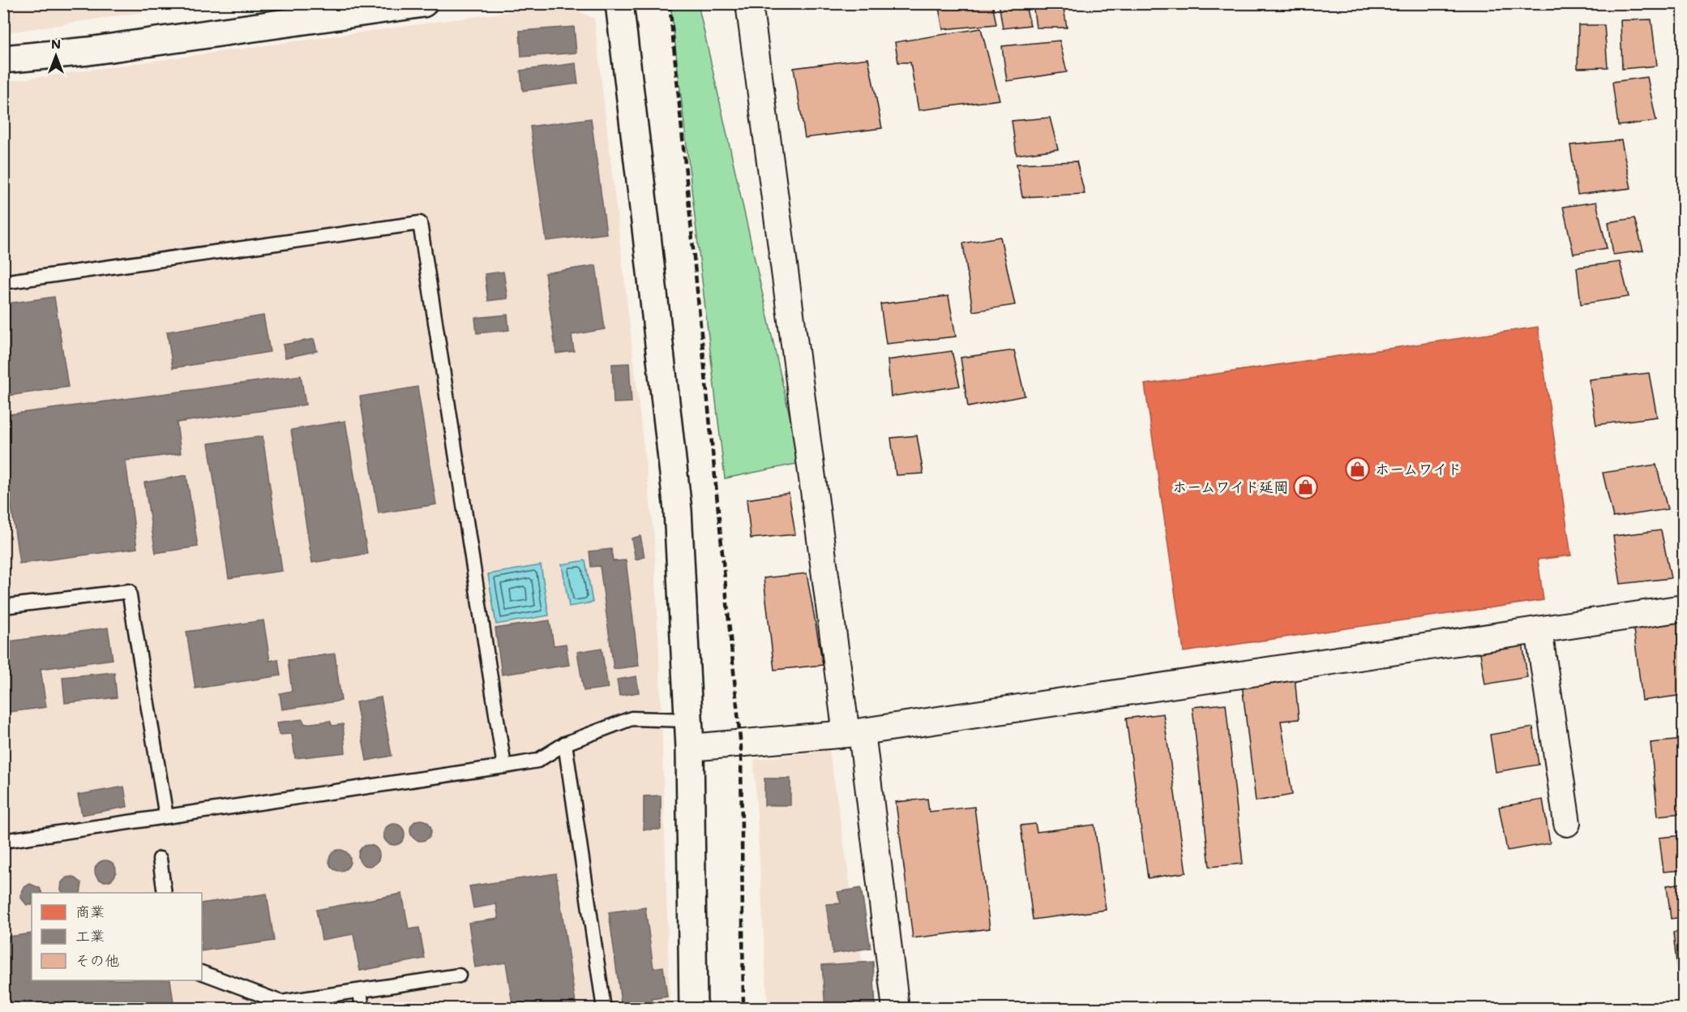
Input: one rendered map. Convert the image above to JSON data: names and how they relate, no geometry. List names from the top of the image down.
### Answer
{
  "places": {
    "shop": ["ホームワイド", "ホームワイド延岡"]
  },
  "legend": ["商業", "工業", "その他"],
  "north": "top"
}
